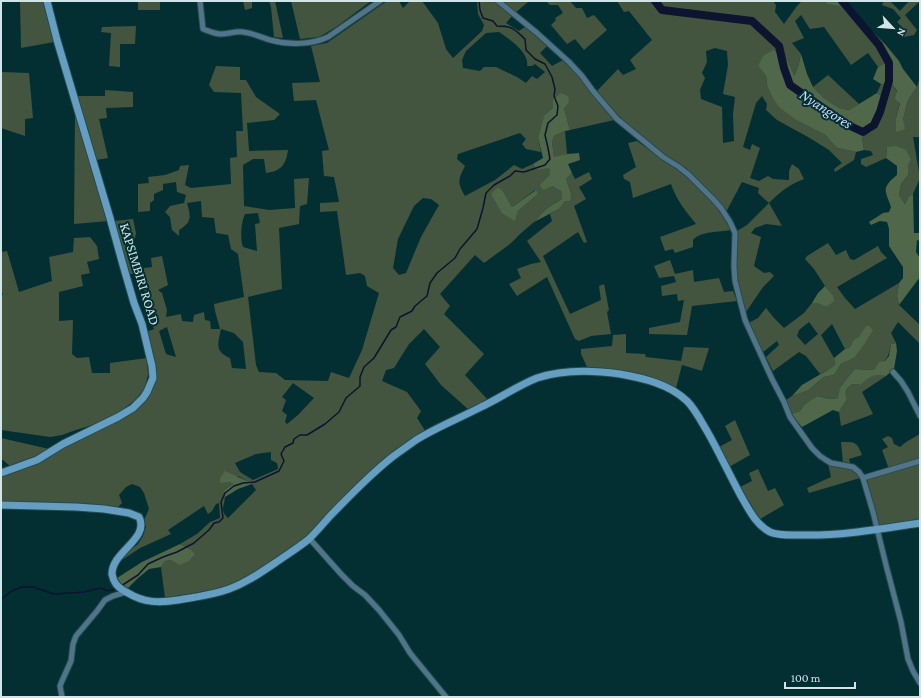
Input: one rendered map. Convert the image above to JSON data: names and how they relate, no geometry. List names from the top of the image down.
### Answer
{
  "streets": {
    "street": ["KAPSIMBIRI ROAD"]
  },
  "water": ["Nyangores"],
  "scale_bar": "100 m",
  "north": "bottom right"
}
